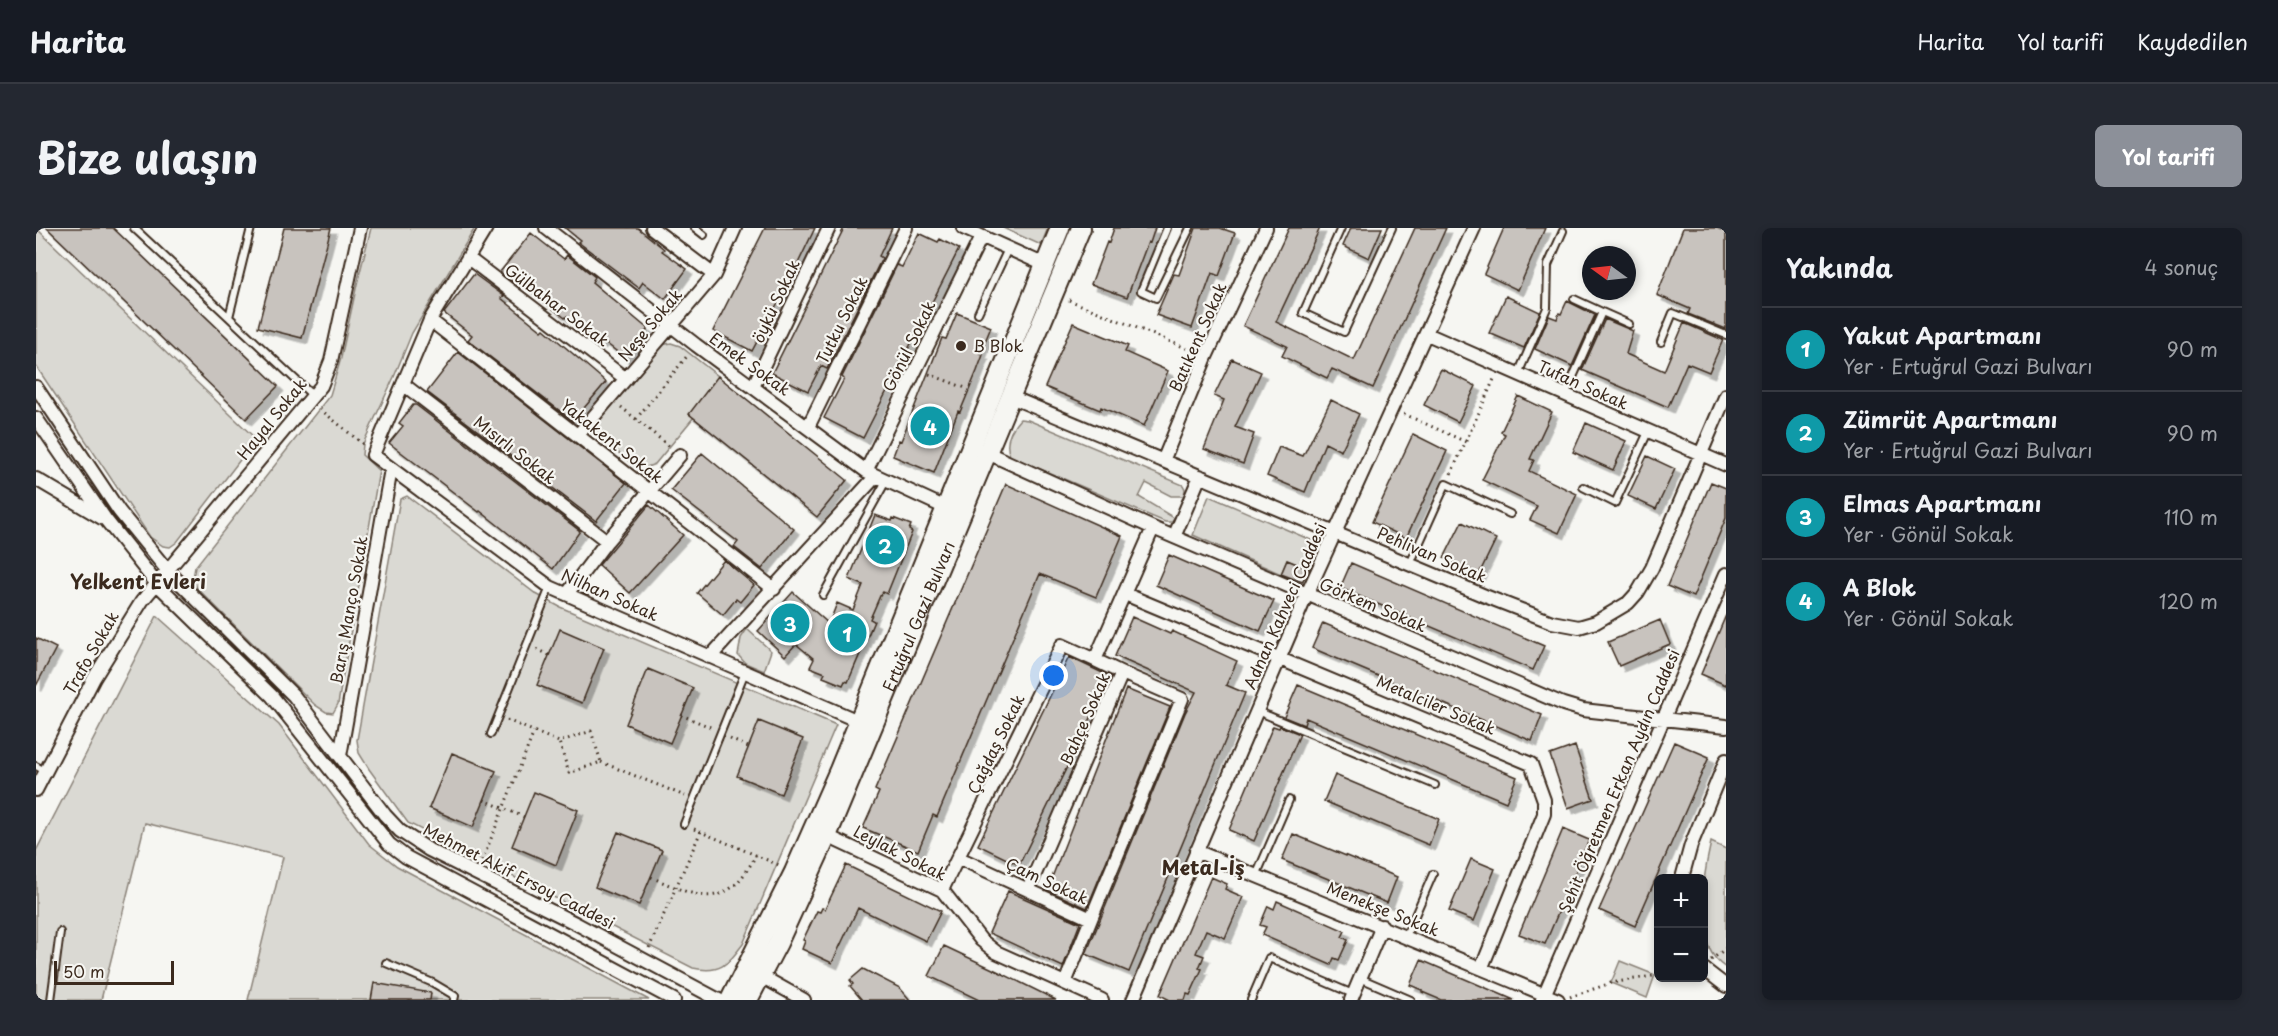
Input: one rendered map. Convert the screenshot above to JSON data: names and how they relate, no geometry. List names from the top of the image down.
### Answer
{
  "streets": {
    "main road": ["Ertuğrul Gazi Bulvarı"],
    "street": [
      "öykü Sokak",
      "Gülbahar Sokak",
      "Tutku Sokak",
      "Neşe Sokak",
      "Batıkent Sokak",
      "Gönül Sokak",
      "Emek Sokak",
      "Tufan Sokak",
      "Hayal Sokak",
      "Yakakent Sokak",
      "Mısırlı Sokak",
      "Pehlivan Sokak",
      "Nilhan Sokak",
      "Görkem Sokak",
      "Adnan Kahveci Caddesi",
      "Barış Manço Sokak",
      "Trafo Sokak",
      "Metalciler Sokak",
      "Bahçe Sokak",
      "Çağdaş Sokak",
      "Şehit Öğretmen Erkan Aydın Caddesi",
      "Leylak Sokak",
      "Mehmet Akif Ersoy Caddesi",
      "Çam Sokak",
      "Menekşe Sokak"
    ]
  },
  "crossings": [
    ["öykü Sokak", "Emek Sokak"],
    ["Gülbahar Sokak", "Neşe Sokak"],
    ["Tutku Sokak", "Emek Sokak"],
    ["Neşe Sokak", "Emek Sokak"],
    ["Neşe Sokak", "Yakakent Sokak"],
    ["Batıkent Sokak", "Pehlivan Sokak"],
    ["Gönül Sokak", "Emek Sokak"],
    ["Gönül Sokak", "Yakakent Sokak"],
    ["Gönül Sokak", "Nilhan Sokak"],
    ["Emek Sokak", "Ertuğrul Gazi Bulvarı"],
    ["Tufan Sokak", "Pehlivan Sokak"],
    ["Tufan Sokak", "Adnan Kahveci Caddesi"],
    ["Hayal Sokak", "Trafo Sokak"],
    ["Hayal Sokak", "Mehmet Akif Ersoy Caddesi"],
    ["Pehlivan Sokak", "Adnan Kahveci Caddesi"],
    ["Pehlivan Sokak", "Ertuğrul Gazi Bulvarı"],
    ["Nilhan Sokak", "Barış Manço Sokak"],
    ["Nilhan Sokak", "Ertuğrul Gazi Bulvarı"],
    ["Görkem Sokak", "Adnan Kahveci Caddesi"],
    ["Görkem Sokak", "Ertuğrul Gazi Bulvarı"],
    ["Görkem Sokak", "Şehit Öğretmen Erkan Aydın Caddesi"],
    ["Adnan Kahveci Caddesi", "Metalciler Sokak"],
    ["Adnan Kahveci Caddesi", "Menekşe Sokak"],
    ["Barış Manço Sokak", "Mehmet Akif Ersoy Caddesi"],
    ["Ertuğrul Gazi Bulvarı", "Leylak Sokak"],
    ["Trafo Sokak", "Mehmet Akif Ersoy Caddesi"],
    ["Metalciler Sokak", "Menekşe Sokak"],
    ["Bahçe Sokak", "Çam Sokak"],
    ["Çağdaş Sokak", "Leylak Sokak"],
    ["Çağdaş Sokak", "Çam Sokak"],
    ["Şehit Öğretmen Erkan Aydın Caddesi", "Menekşe Sokak"],
    ["Leylak Sokak", "Çam Sokak"]
  ],
  "districts": ["Yelkent Evleri", "Metal-İş"],
  "places": ["B Blok"],
  "scale_bar": "50 m",
  "north": "left",
  "page": {
    "header": "Harita",
    "nav": ["Harita", "Yol tarifi", "Kaydedilen"],
    "title": "Bize ulaşın",
    "buttons": "Yol tarifi",
    "heading": ["Yakında", "4 sonuç"],
    "list": [
      {
        "mark": "1",
        "name": "Yakut Apartmanı",
        "note": "Yer · Ertuğrul Gazi Bulvarı",
        "value": "90 m"
      },
      {
        "mark": "2",
        "name": "Zümrüt Apartmanı",
        "note": "Yer · Ertuğrul Gazi Bulvarı",
        "value": "90 m"
      },
      {
        "mark": "3",
        "name": "Elmas Apartmanı",
        "note": "Yer · Gönül Sokak",
        "value": "110 m"
      },
      {
        "mark": "4",
        "name": "A Blok",
        "note": "Yer · Gönül Sokak",
        "value": "120 m"
      }
    ],
    "pins": [
      "4",
      "2",
      "3",
      "1"
    ],
    "map_buttons": ["+", "−"],
    "scale": "50 m"
  }
}
